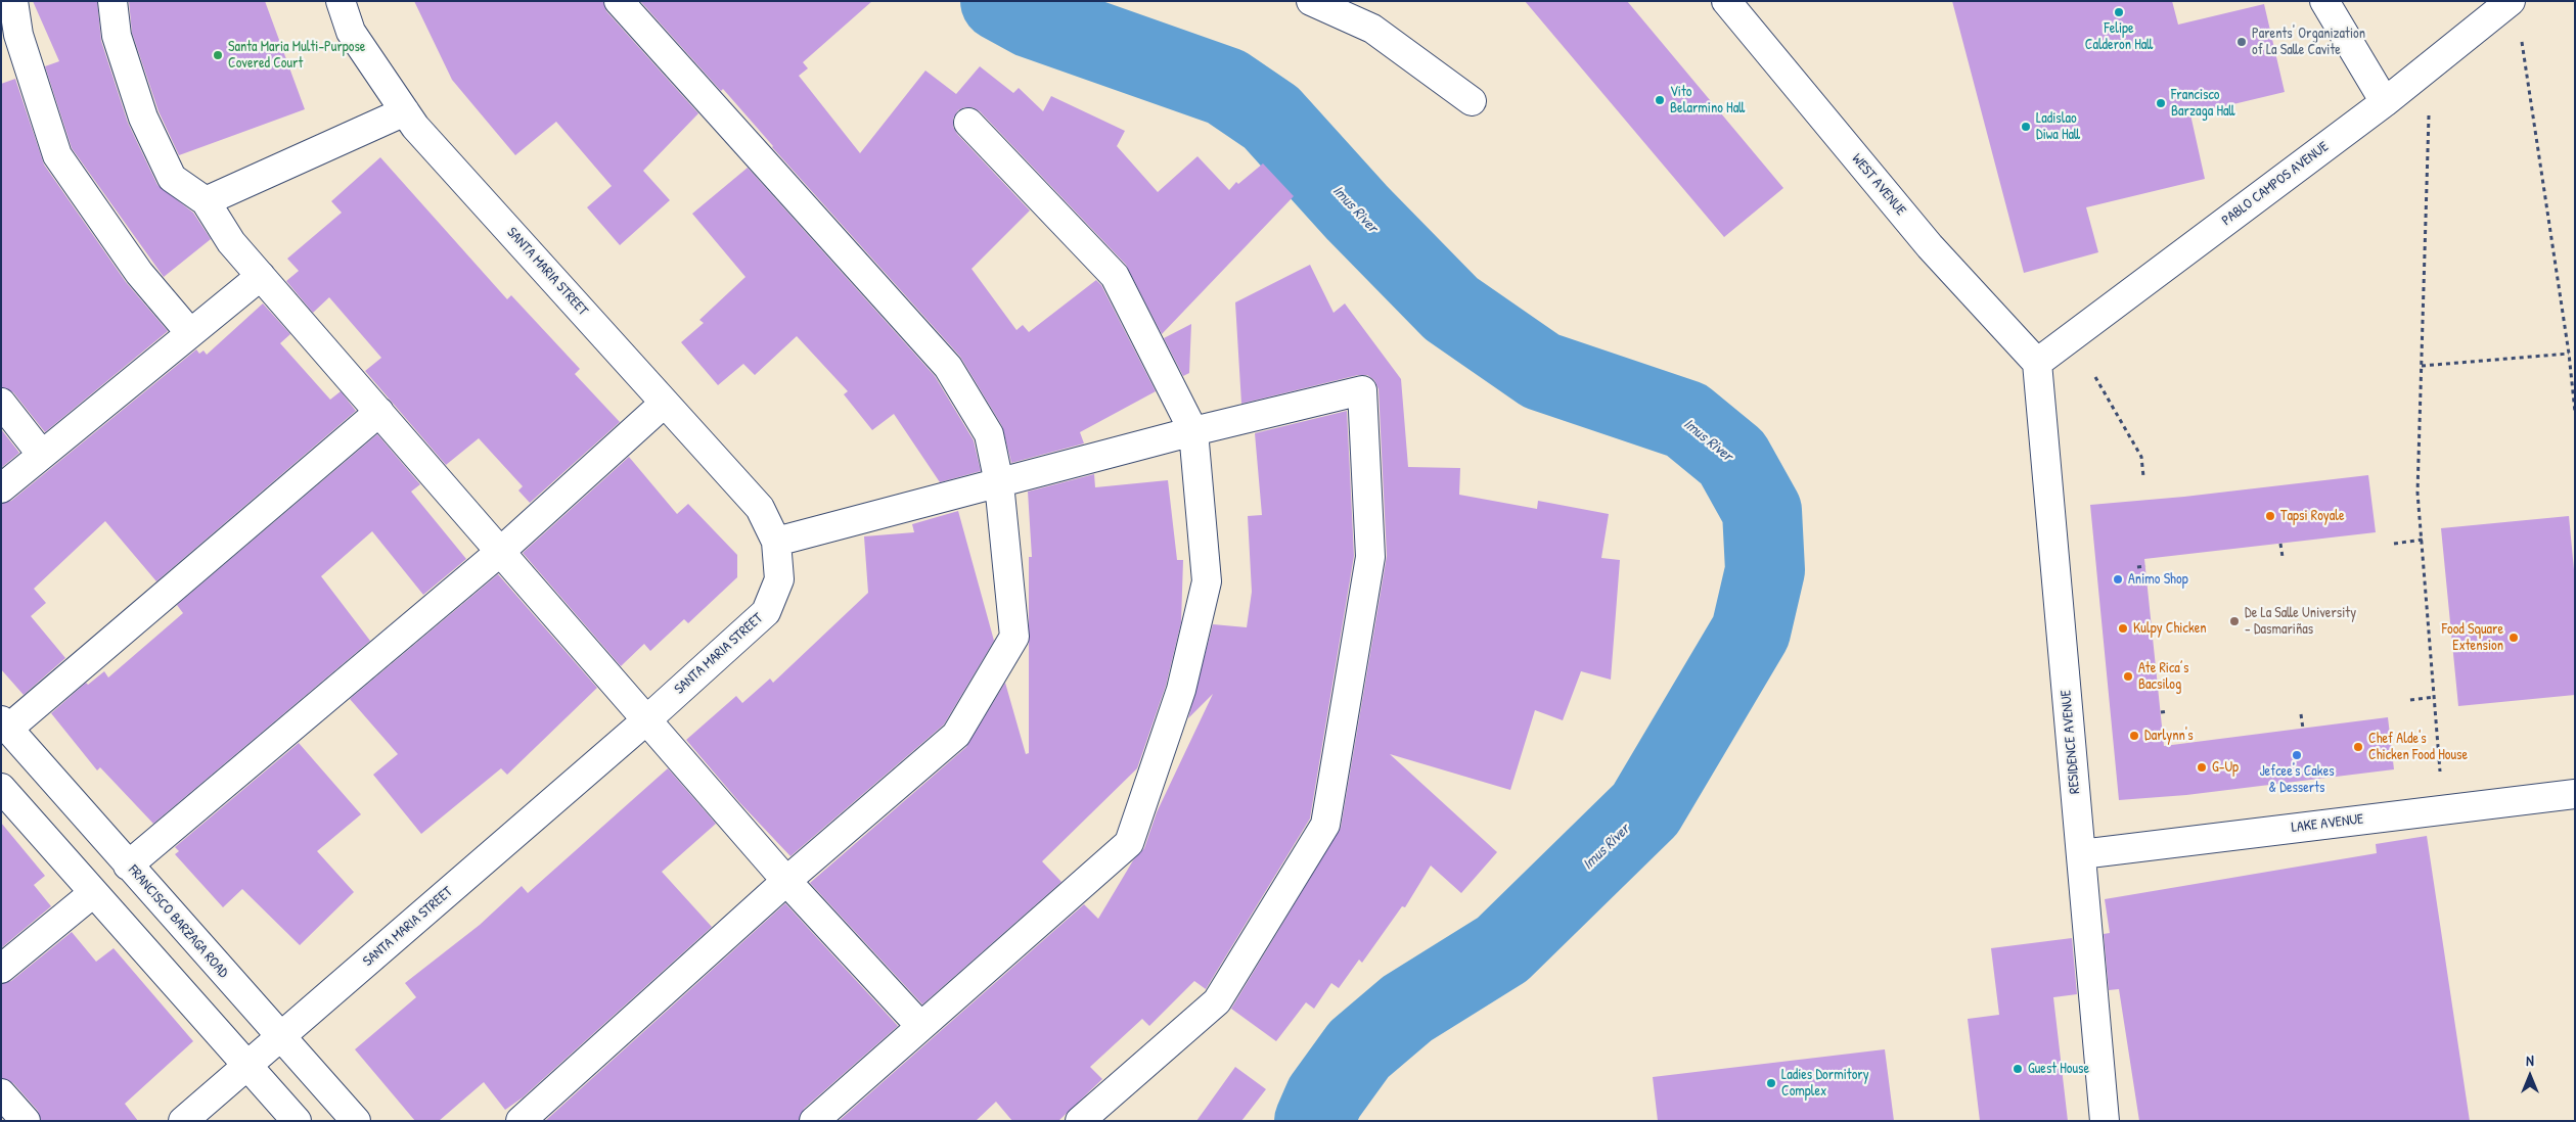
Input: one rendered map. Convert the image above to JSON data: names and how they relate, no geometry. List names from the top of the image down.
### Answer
{
  "streets": {
    "street": [
      "PABLO CAMPOS AVENUE",
      "WEST AVENUE",
      "SANTA MARIA STREET",
      "RESIDENCE AVENUE",
      "LAKE AVENUE",
      "FRANCISCO BARZAGA ROAD"
    ]
  },
  "crossings": [
    ["PABLO CAMPOS AVENUE", "WEST AVENUE"],
    ["PABLO CAMPOS AVENUE", "RESIDENCE AVENUE"],
    ["WEST AVENUE", "RESIDENCE AVENUE"],
    ["SANTA MARIA STREET", "FRANCISCO BARZAGA ROAD"],
    ["RESIDENCE AVENUE", "LAKE AVENUE"]
  ],
  "water": ["Imus River"],
  "places": [
    "Felipe Calderon Hall",
    "Parents' Organization of La Salle Cavite",
    "Santa Maria Multi-Purpose Covered Court",
    "Vito Belarmino Hall",
    "Francisco Barzaga Hall",
    "Ladislao Diwa Hall",
    "Tapsi Royale",
    "Animo Shop",
    "De La Salle University - Dasmariñas",
    "Kulpy Chicken",
    "Food Square Extension",
    "Ate Rica’s Bacsilog",
    "Darlynn's",
    "Chef Alde's Chicken Food House",
    "Jefcee's Cakes & Desserts",
    "G-Up",
    "Guest House",
    "Ladies Dormitory Complex"
  ],
  "north": "top"
}
